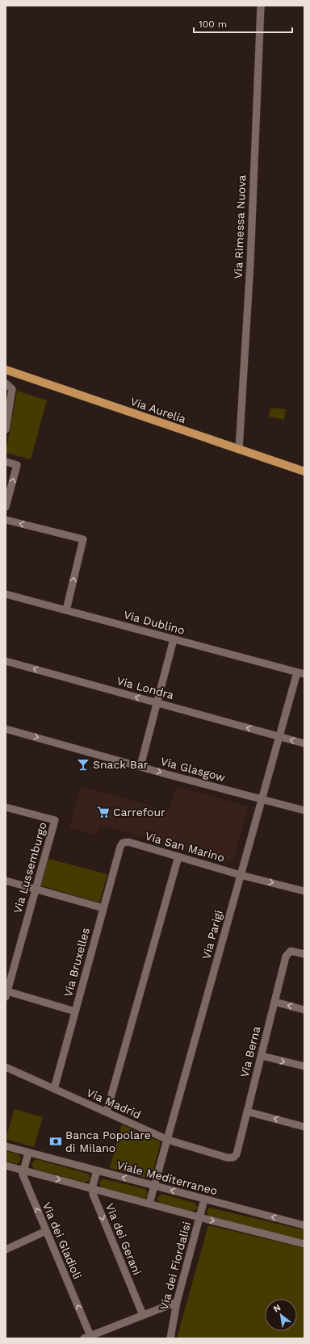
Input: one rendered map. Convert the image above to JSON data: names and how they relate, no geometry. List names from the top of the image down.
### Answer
{
  "streets": {
    "main road": ["Via Aurelia"],
    "street": [
      "Via Rimessa Nuova",
      "Via Dublino",
      "Via Londra",
      "Via Glasgow",
      "Via San Marino",
      "Via Lussemburgo",
      "Via Parigi",
      "Via Bruxelles",
      "Via Berna",
      "Via Madrid",
      "Viale Mediterraneo",
      "Via dei Gerani",
      "Via dei Gladioli",
      "Via dei Fiordalisi"
    ]
  },
  "crossings": [
    ["Via Rimessa Nuova", "Via Aurelia"],
    ["Via Dublino", "Via Parigi"],
    ["Via Londra", "Via Parigi"],
    ["Via Glasgow", "Via Parigi"],
    ["Via San Marino", "Via Parigi"],
    ["Via San Marino", "Via Bruxelles"],
    ["Via Parigi", "Via Madrid"],
    ["Via Parigi", "Viale Mediterraneo"],
    ["Via Bruxelles", "Via Madrid"],
    ["Via Berna", "Via Madrid"],
    ["Viale Mediterraneo", "Via dei Gladioli"],
    ["Viale Mediterraneo", "Via dei Fiordalisi"]
  ],
  "one_way": [
    "Via Londra",
    "Via Glasgow",
    "Via San Marino",
    "Via dei Gerani",
    "Via dei Gladioli"
  ],
  "places": {
    "bar": ["Snack Bar"],
    "supermarket": ["Carrefour"],
    "bank": ["Banca Popolare di Milano"]
  },
  "scale_bar": "100 m",
  "north": "top left"
}
